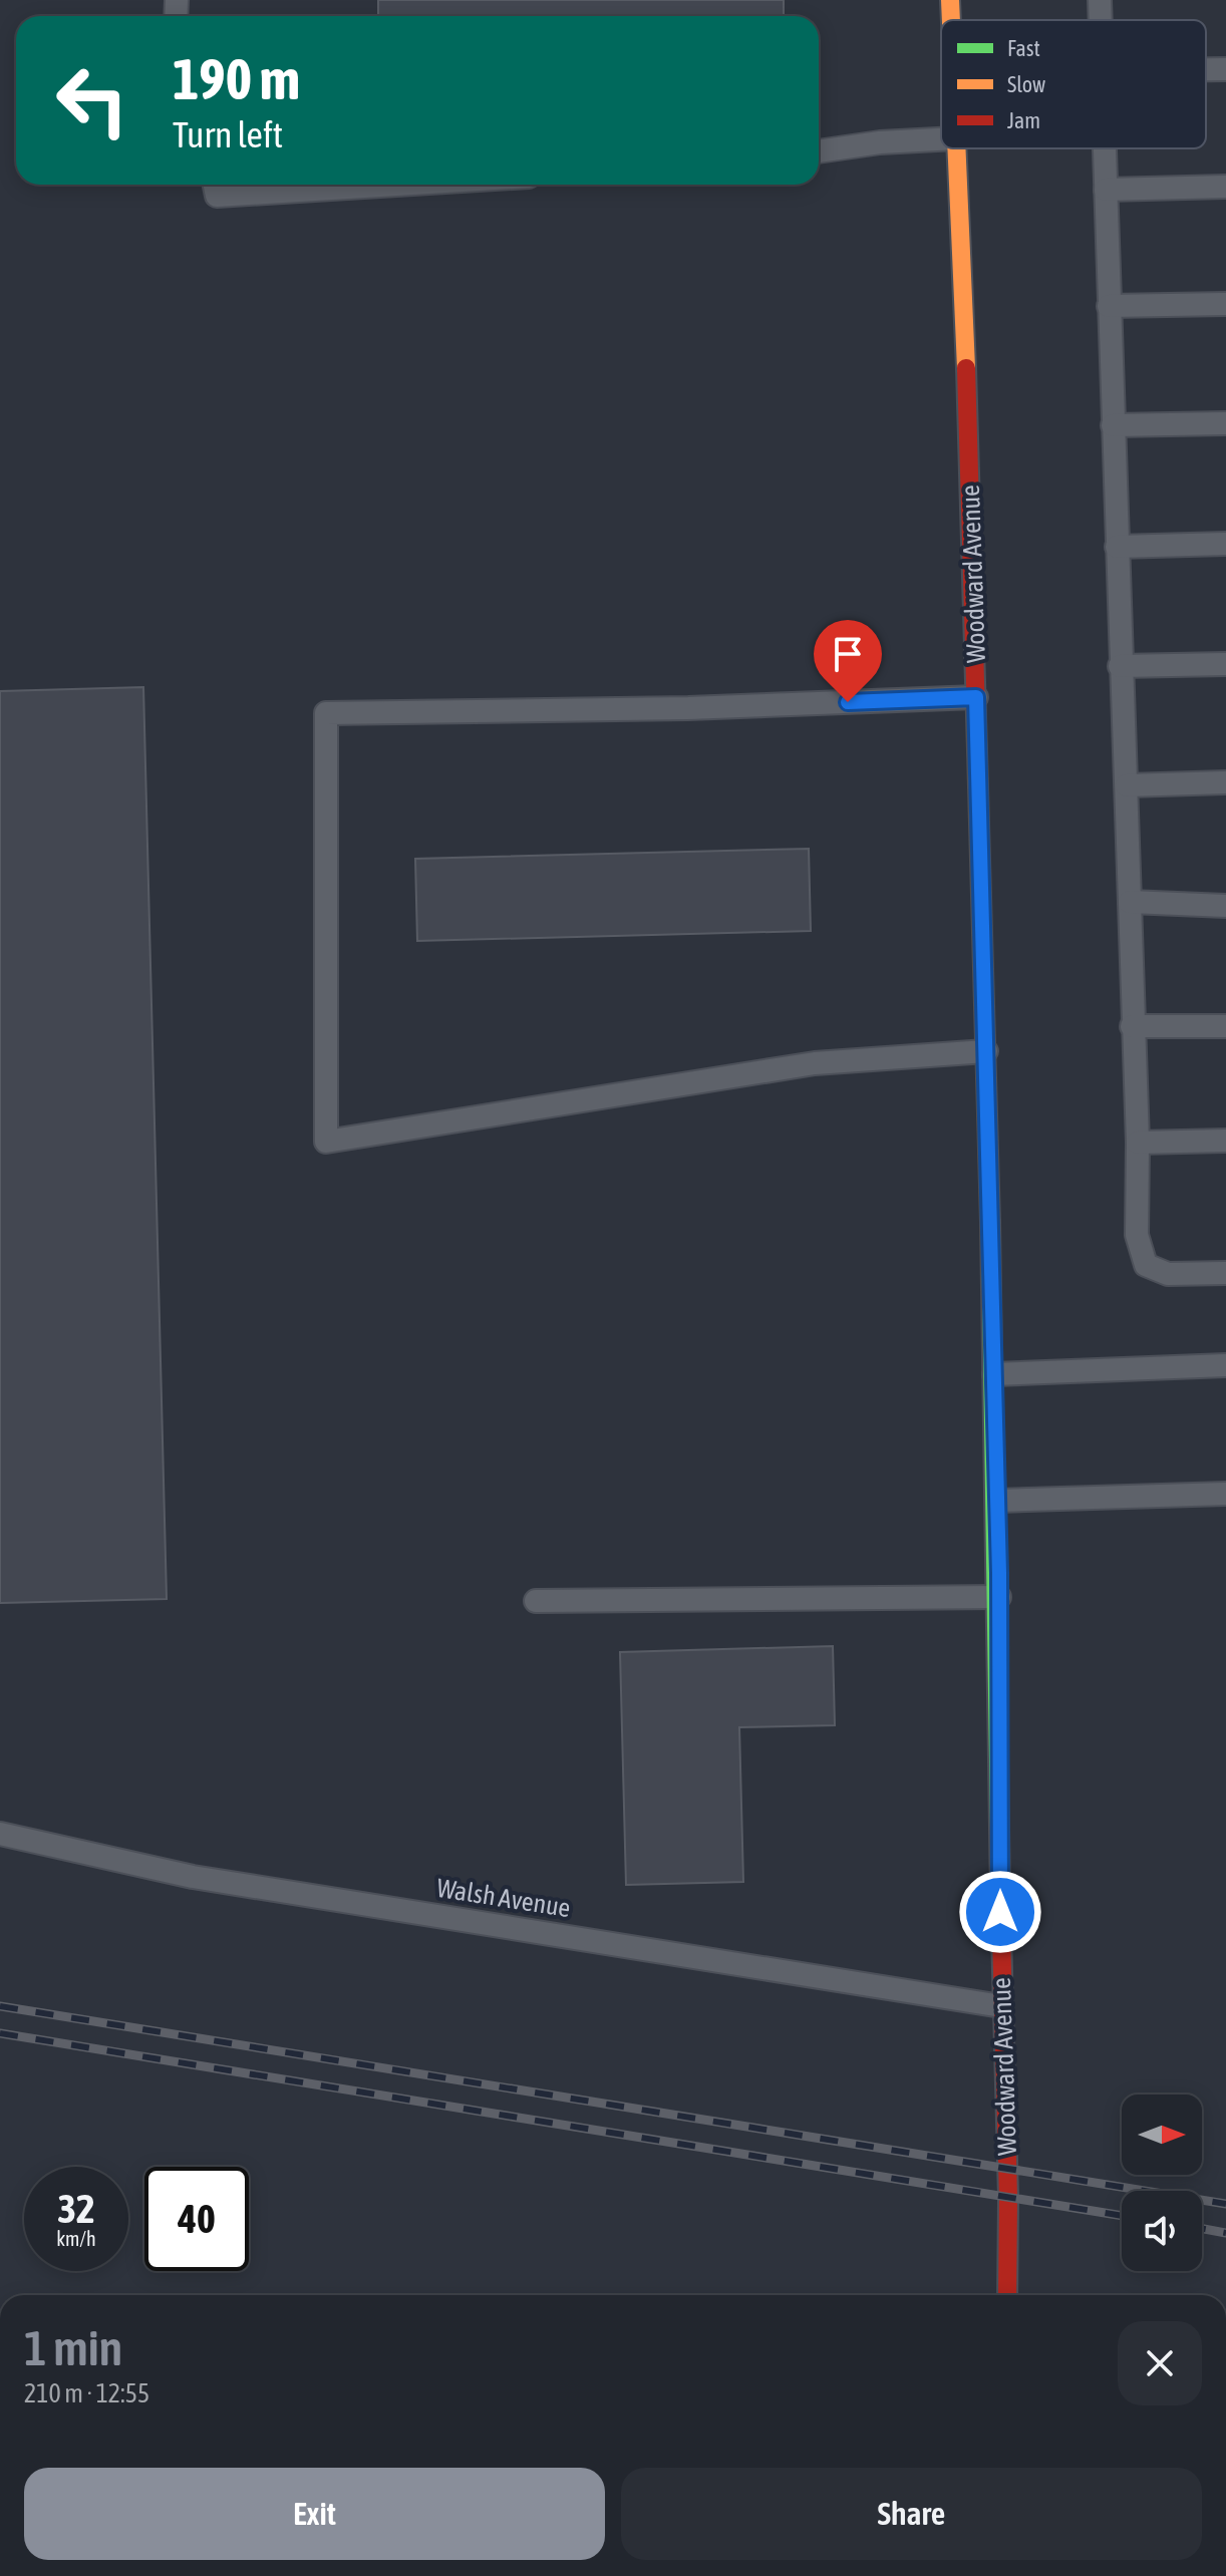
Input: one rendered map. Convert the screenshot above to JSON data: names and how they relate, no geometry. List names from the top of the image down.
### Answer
{
  "streets": {
    "street": ["Woodward Avenue"],
    "lane": ["Walsh Avenue"]
  },
  "crossings": [
    ["Woodward Avenue", "Walsh Avenue"]
  ],
  "legend": ["Fast", "Slow", "Jam"],
  "north": "right",
  "page": {
    "turn": ["190 m", "Turn left"],
    "speed": "32 km/h",
    "limit": "40",
    "heading": ["1 min", "210 m · 12:55"],
    "buttons": ["Exit", "Share"]
  }
}
